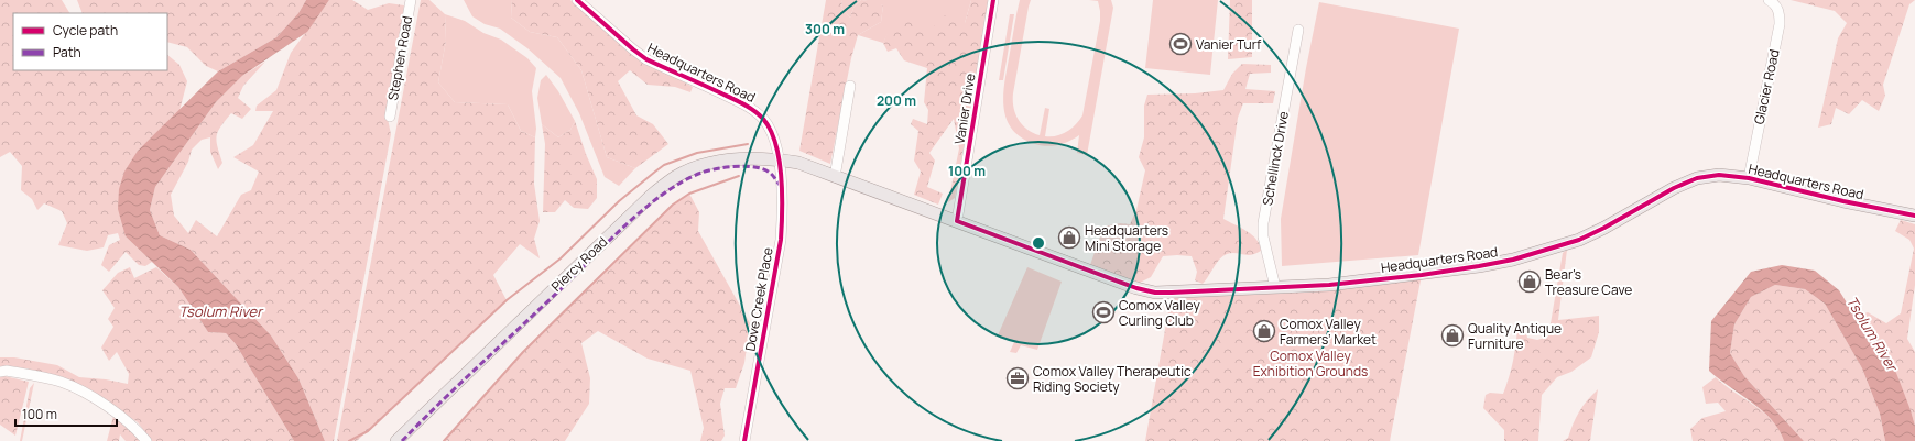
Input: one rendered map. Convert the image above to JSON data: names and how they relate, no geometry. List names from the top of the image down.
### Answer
{
  "streets": {
    "main road": ["Headquarters Road", "Piercy Road"],
    "street": [
      "Stephen Road",
      "Glacier Road",
      "Vanier Drive",
      "Schellinck Drive",
      "Dove Creek Place"
    ]
  },
  "crossings": [
    ["Headquarters Road", "Glacier Road"],
    ["Headquarters Road", "Vanier Drive"],
    ["Headquarters Road", "Schellinck Drive"],
    ["Headquarters Road", "Piercy Road"],
    ["Headquarters Road", "Dove Creek Place"],
    ["Piercy Road", "Dove Creek Place"]
  ],
  "water": ["Tsolum River"],
  "parks": ["Comox Valley Exhibition Grounds"],
  "places": {
    "sports": ["Vanier Turf", "Comox Valley Curling Club"],
    "shop": [
      "Headquarters Mini Storage",
      "Bear's Treasure Cave",
      "Comox Valley Farmers’ Market",
      "Quality Antique Furniture"
    ],
    "office": ["Comox Valley Therapeutic Riding Society"]
  },
  "legend": ["Cycle path", "Path"],
  "scale_bar": "100 m",
  "rings": ["300 m", "200 m", "100 m"]
}
